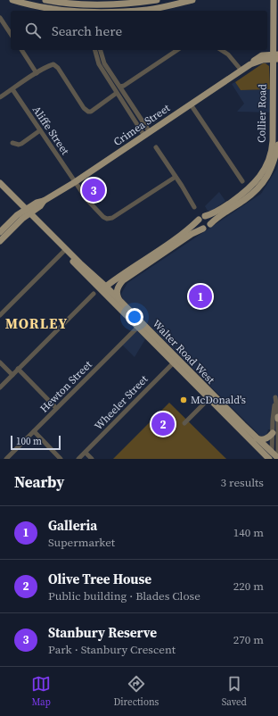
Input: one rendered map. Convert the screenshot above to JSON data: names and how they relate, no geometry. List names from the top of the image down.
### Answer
{
  "streets": {
    "main road": ["Collier Road", "Crimea Street", "Walter Road West"],
    "street": ["Aliffe Street", "Hewton Street", "Wheeler Street"]
  },
  "crossings": [
    ["Collier Road", "Crimea Street"],
    ["Crimea Street", "Aliffe Street"],
    ["Crimea Street", "Walter Road West"],
    ["Walter Road West", "Hewton Street"],
    ["Walter Road West", "Wheeler Street"]
  ],
  "districts": ["MORLEY"],
  "places": ["McDonald's"],
  "scale_bar": "100 m",
  "page": {
    "search": "Search here",
    "pins": ["3", "1", "2"],
    "scale": "100 m",
    "heading": ["Nearby", "3 results"],
    "list": [
      {
        "mark": "1",
        "name": "Galleria",
        "note": "Supermarket",
        "value": "140 m"
      },
      {
        "mark": "2",
        "name": "Olive Tree House",
        "note": "Public building · Blades Close",
        "value": "220 m"
      },
      {
        "mark": "3",
        "name": "Stanbury Reserve",
        "note": "Park · Stanbury Crescent",
        "value": "270 m"
      }
    ],
    "nav": ["Map", "Directions", "Saved"]
  }
}
